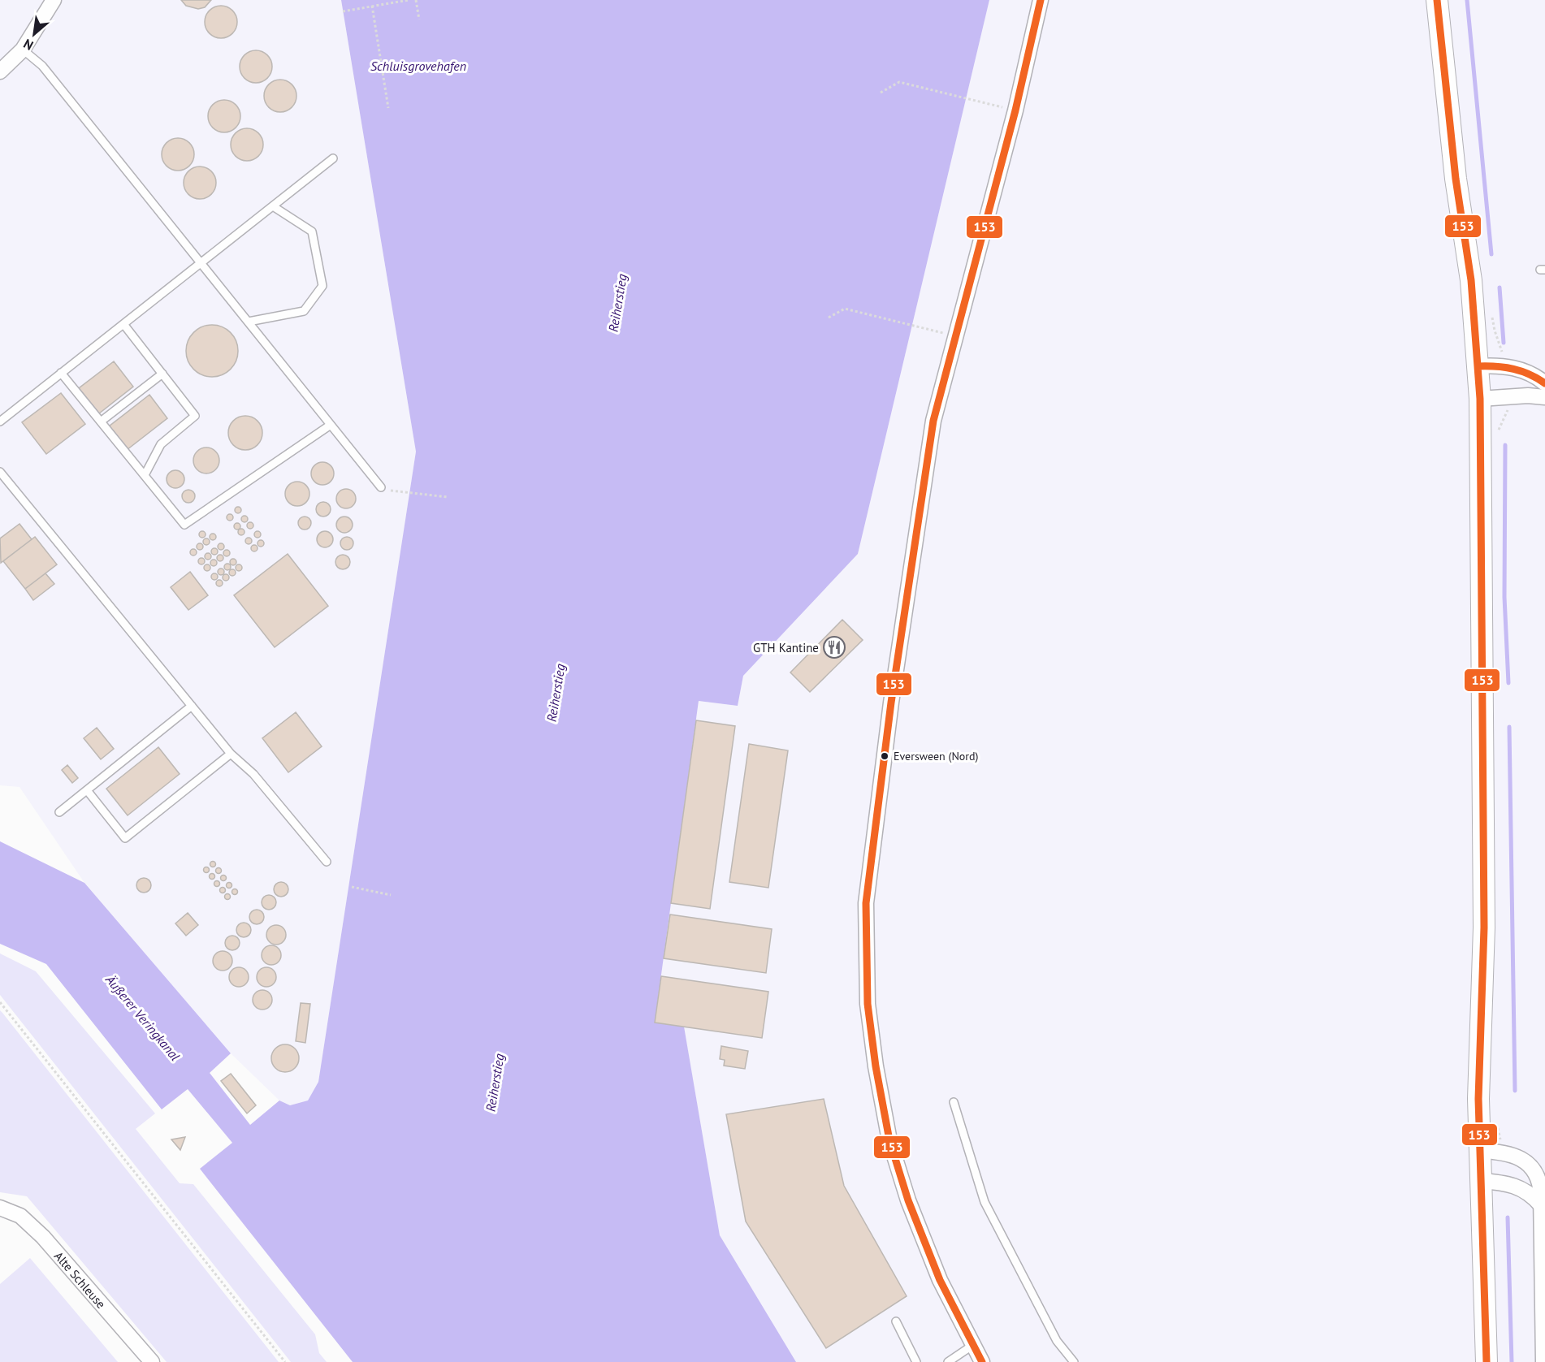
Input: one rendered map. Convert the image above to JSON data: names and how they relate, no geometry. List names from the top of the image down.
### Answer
{
  "streets": {
    "street": ["Alte Schleuse"]
  },
  "water": ["Schluisgrovehafen", "Reiherstieg", "Äußerer Veringkanal"],
  "places": {
    "restaurant": ["GTH Kantine"],
    "other": ["Eversween (Nord)"]
  },
  "lines": ["transit line 153"],
  "north": "bottom left"
}
